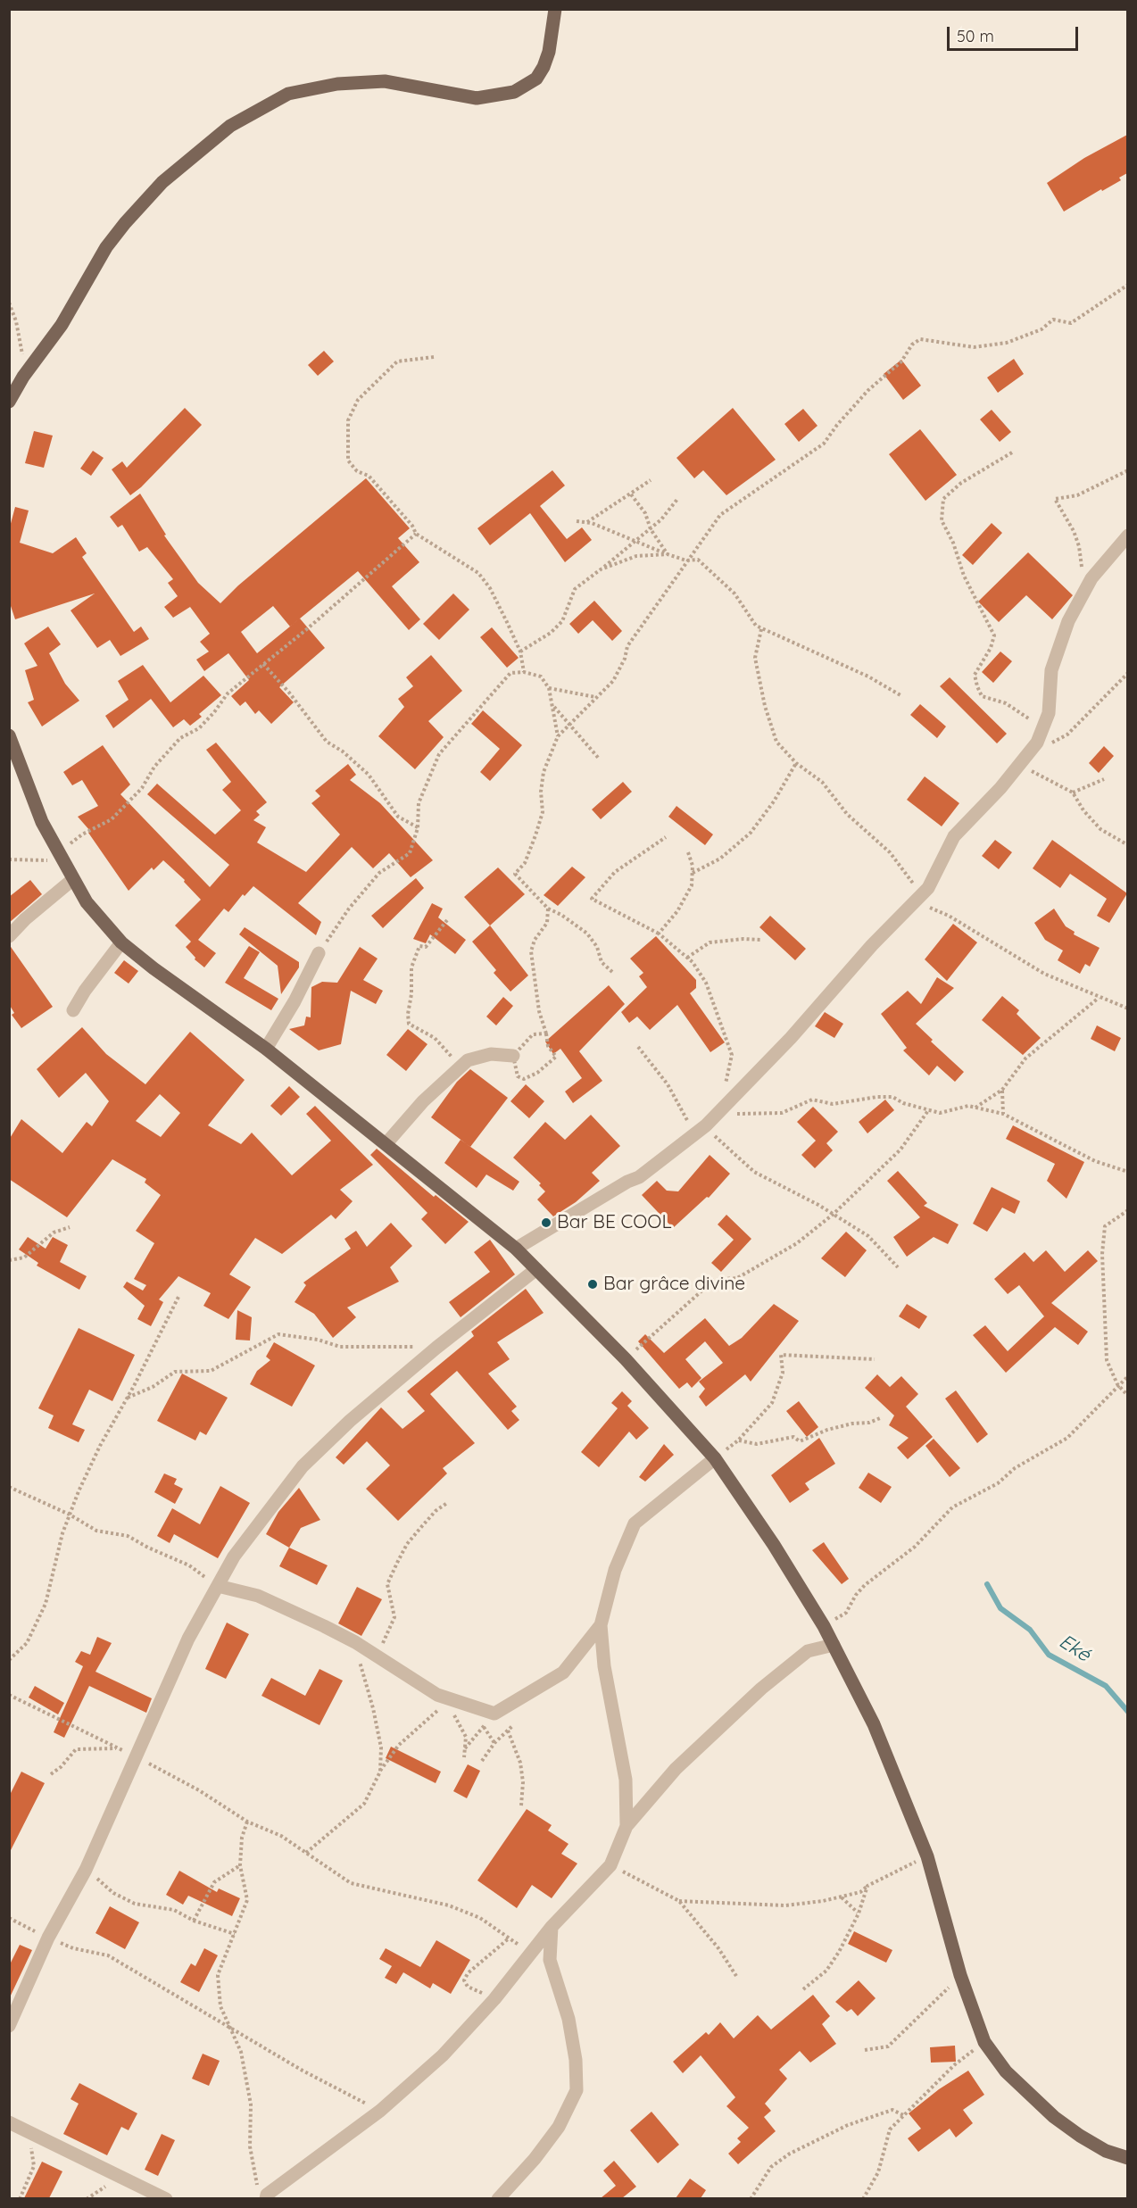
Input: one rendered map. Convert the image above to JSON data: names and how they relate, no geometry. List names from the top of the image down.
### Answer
{
  "water": ["Eké"],
  "places": ["Bar BE COOL", "Bar grâce divine"],
  "scale_bar": "50 m"
}
